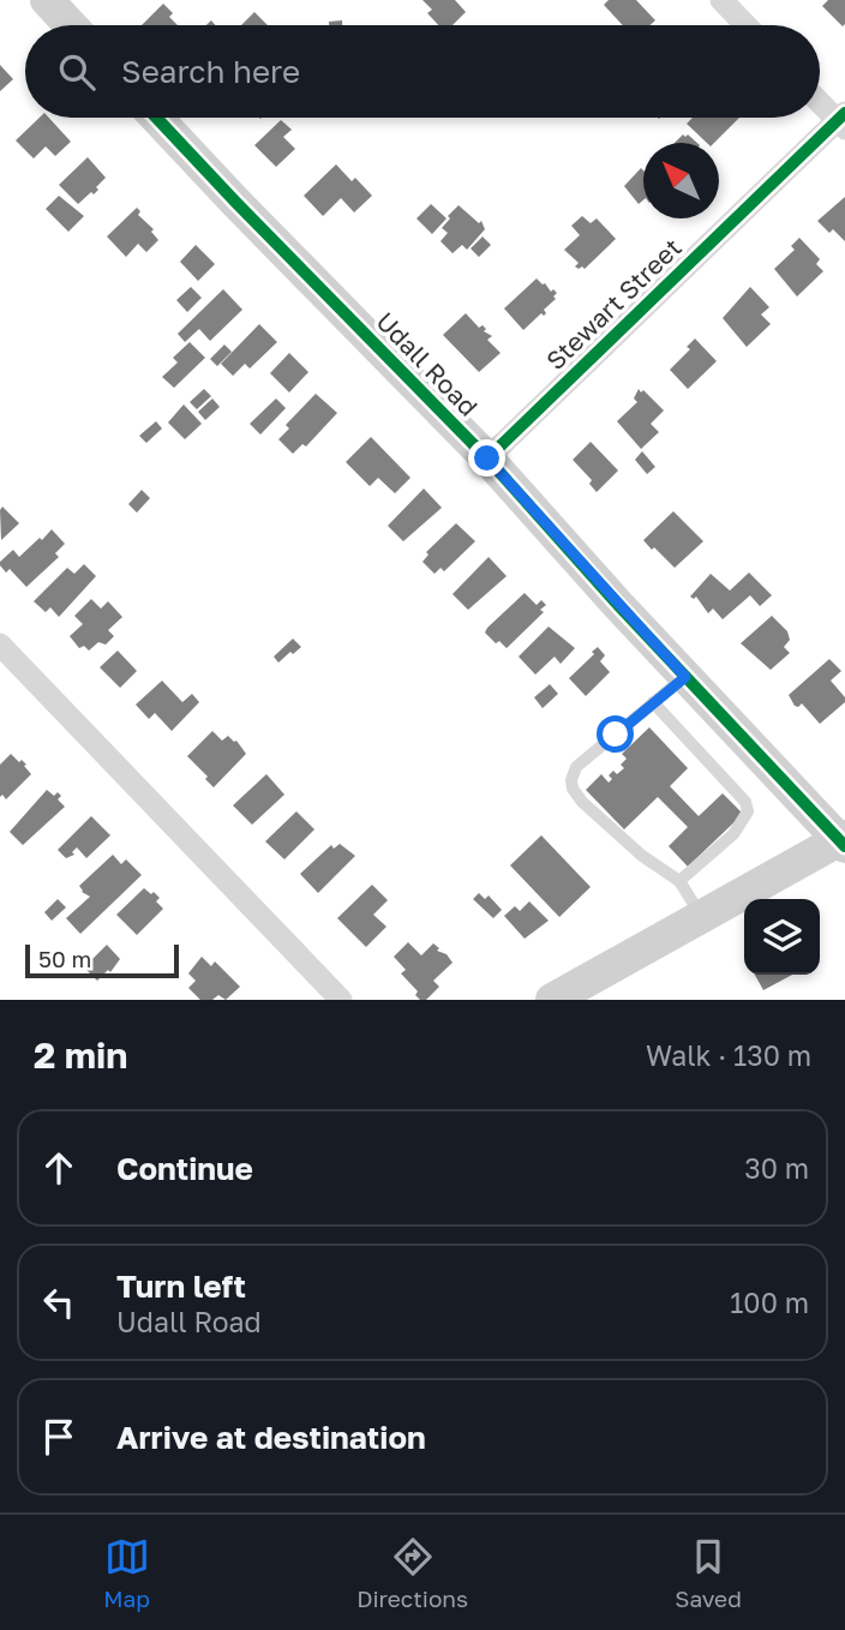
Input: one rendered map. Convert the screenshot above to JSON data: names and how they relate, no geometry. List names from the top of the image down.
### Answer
{
  "streets": {
    "street": ["Stewart Street", "Udall Road"]
  },
  "crossings": [
    ["Stewart Street", "Udall Road"]
  ],
  "scale_bar": "50 m",
  "north": "top left",
  "page": {
    "search": "Search here",
    "scale": "50 m",
    "heading": ["2 min", "Walk · 130 m"],
    "list": [
      ["Continue", "30 m"],
      ["Turn left", "Udall Road", "100 m"],
      "Arrive at destination"
    ],
    "nav": ["Map", "Directions", "Saved"]
  }
}
